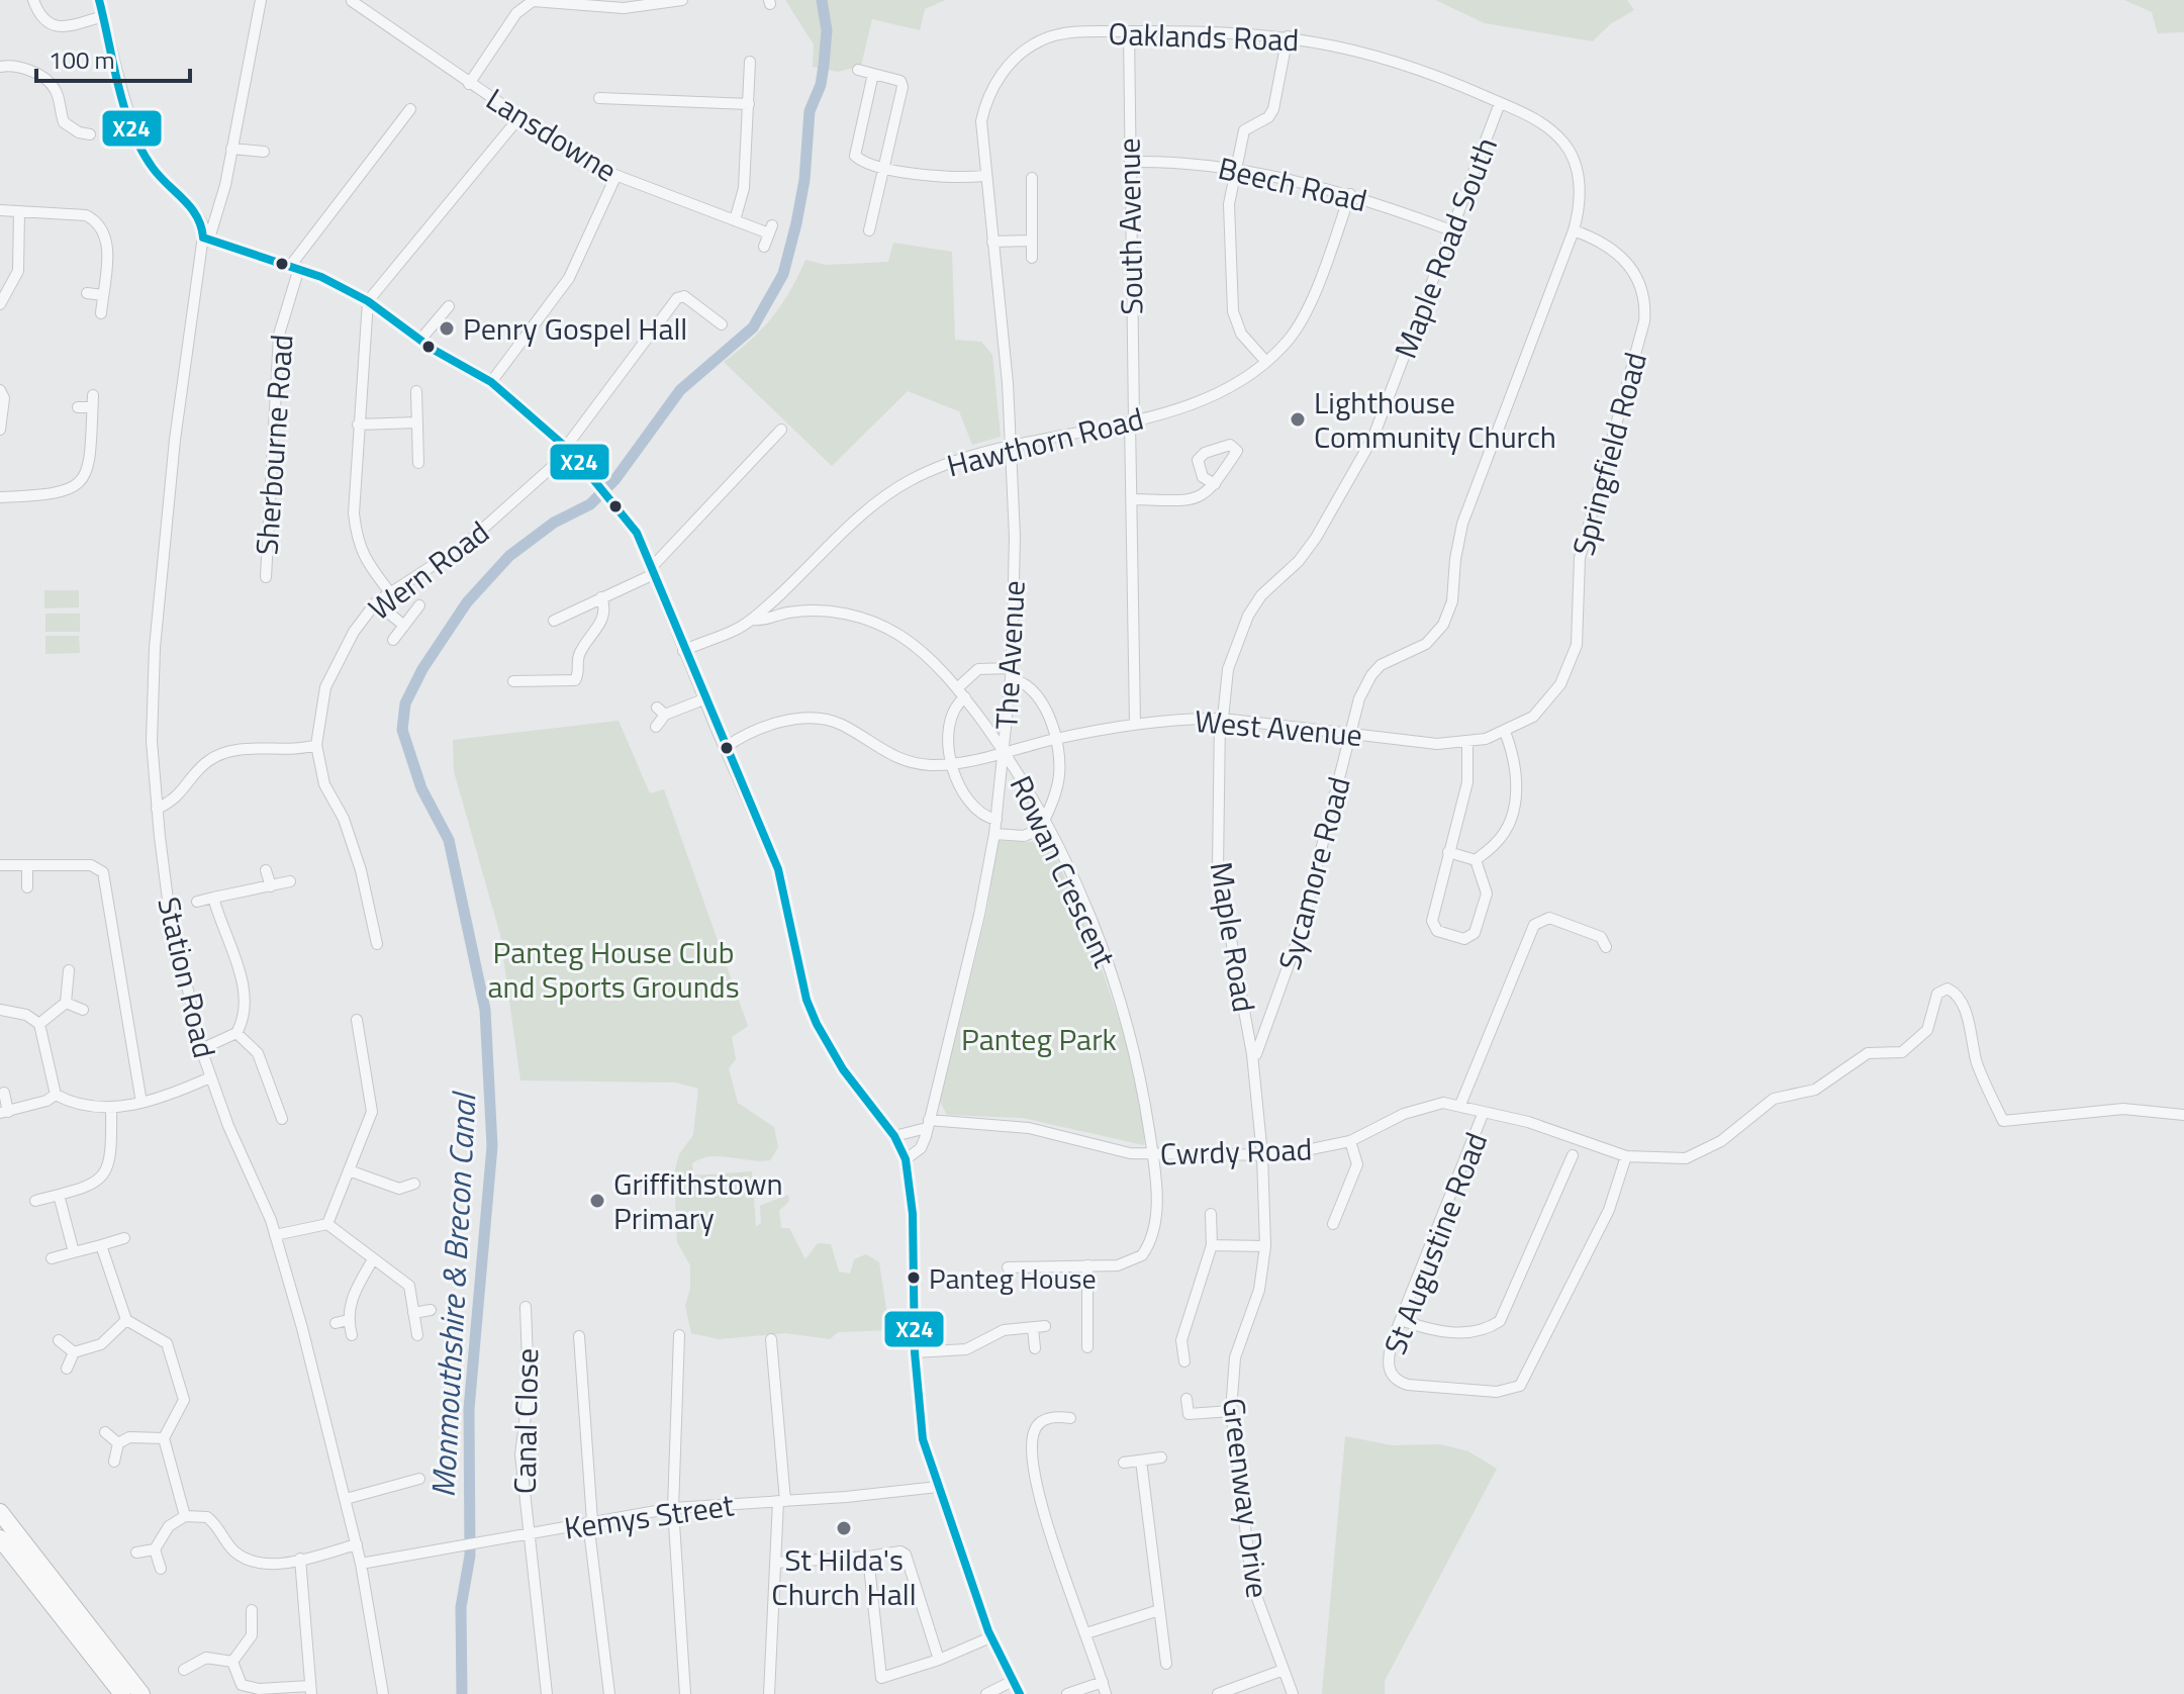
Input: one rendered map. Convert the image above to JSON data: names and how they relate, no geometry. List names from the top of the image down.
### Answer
{
  "streets": {
    "street": [
      "Oaklands Road",
      "Lansdowne",
      "Beech Road",
      "South Avenue",
      "Maple Road South",
      "Hawthorn Road",
      "Sherbourne Road",
      "Springfield Road",
      "Wern Road",
      "The Avenue",
      "West Avenue",
      "Rowan Crescent",
      "Sycamore Road",
      "Maple Road",
      "Station Road",
      "Cwrdy Road",
      "St Augustine Road",
      "Canal Close",
      "Greenway Drive",
      "Kemys Street"
    ]
  },
  "crossings": [
    ["Oaklands Road", "South Avenue"],
    ["Oaklands Road", "Maple Road South"],
    ["Oaklands Road", "Springfield Road"],
    ["Oaklands Road", "The Avenue"],
    ["Oaklands Road", "Sycamore Road"],
    ["Beech Road", "South Avenue"],
    ["Beech Road", "Maple Road South"],
    ["Beech Road", "Hawthorn Road"],
    ["South Avenue", "Hawthorn Road"],
    ["South Avenue", "West Avenue"],
    ["Maple Road South", "West Avenue"],
    ["Maple Road South", "Maple Road"],
    ["Hawthorn Road", "The Avenue"],
    ["Hawthorn Road", "Rowan Crescent"],
    ["Springfield Road", "West Avenue"],
    ["Springfield Road", "Sycamore Road"],
    ["The Avenue", "West Avenue"],
    ["The Avenue", "Rowan Crescent"],
    ["The Avenue", "Cwrdy Road"],
    ["West Avenue", "Rowan Crescent"],
    ["West Avenue", "Sycamore Road"],
    ["West Avenue", "Maple Road"],
    ["Rowan Crescent", "Cwrdy Road"],
    ["Sycamore Road", "Maple Road"],
    ["Maple Road", "Cwrdy Road"],
    ["Maple Road", "Greenway Drive"],
    ["Station Road", "Kemys Street"],
    ["Cwrdy Road", "St Augustine Road"],
    ["Cwrdy Road", "Greenway Drive"],
    ["Canal Close", "Kemys Street"]
  ],
  "water": ["Monmouthshire & Brecon Canal"],
  "parks": ["Panteg House Club and Sports Grounds", "Panteg Park"],
  "places": [
    "Penry Gospel Hall",
    "Lighthouse Community Church",
    "Griffithstown Primary",
    "Panteg House",
    "St Hilda's Church Hall"
  ],
  "lines": ["transit line X24"],
  "scale_bar": "100 m"
}
